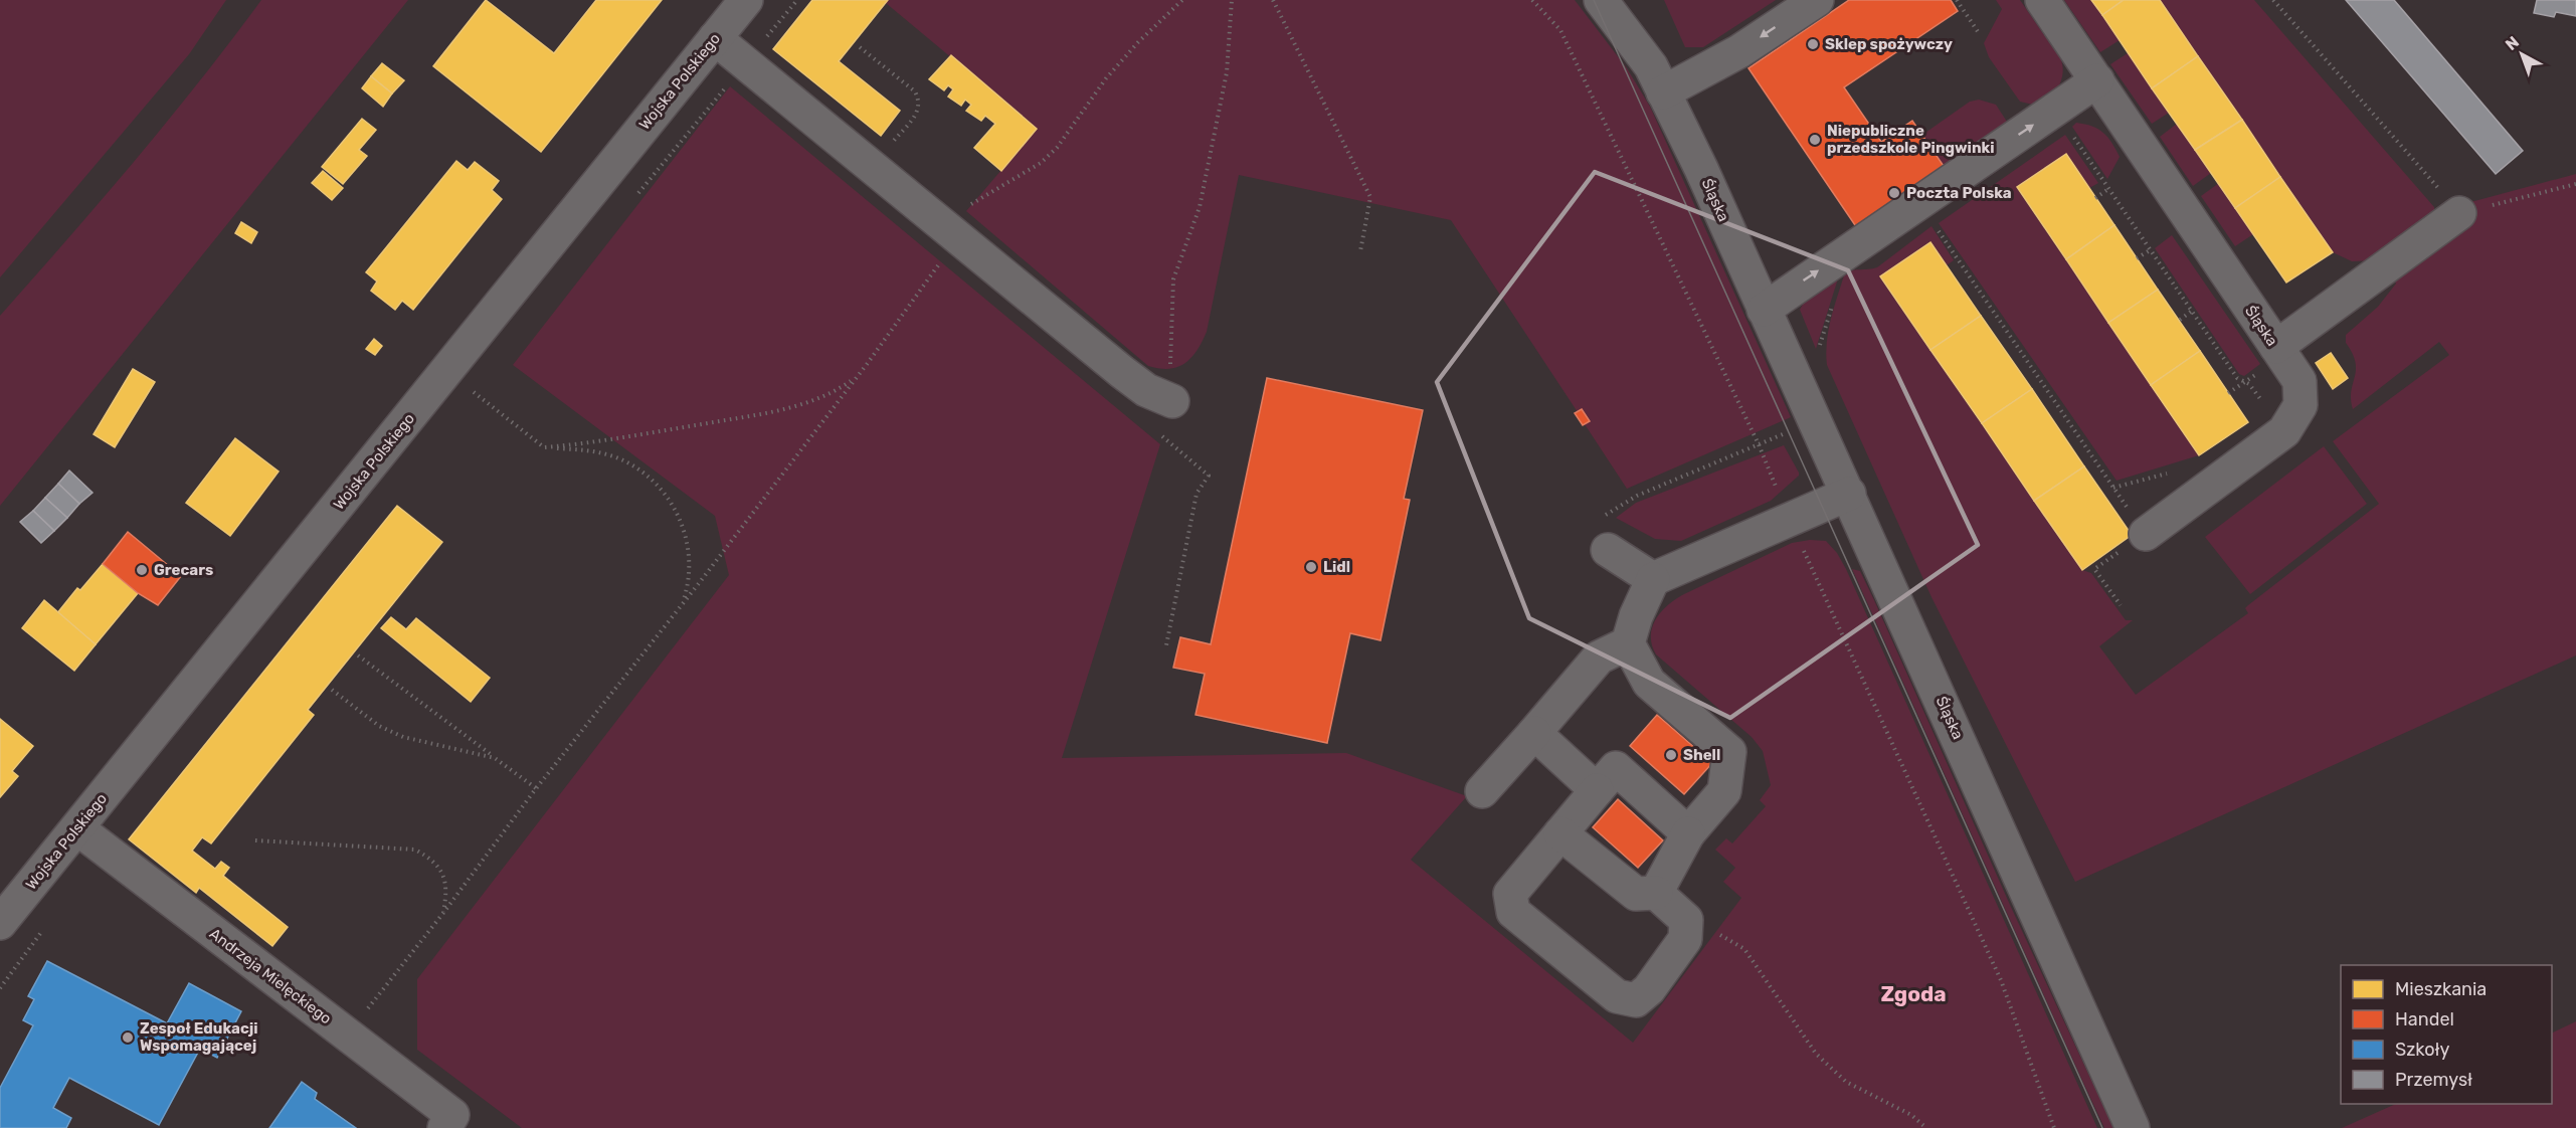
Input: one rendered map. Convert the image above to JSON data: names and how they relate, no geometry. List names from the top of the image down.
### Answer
{
  "streets": {
    "street": ["Wojska Polskiego", "Śląska", "Andrzeja Mielęckiego"]
  },
  "crossings": [
    ["Wojska Polskiego", "Andrzeja Mielęckiego"]
  ],
  "districts": ["Zgoda"],
  "places": [
    "Sklep spożywczy",
    "Niepubliczne przedszkole Pingwinki",
    "Poczta Polska",
    "Lidl",
    "Grecars",
    "Shell",
    "Zespoł Edukacji Wspomagającej"
  ],
  "legend": [
    "Mieszkania",
    "Handel",
    "Szkoły",
    "Przemysł"
  ],
  "north": "top left"
}
